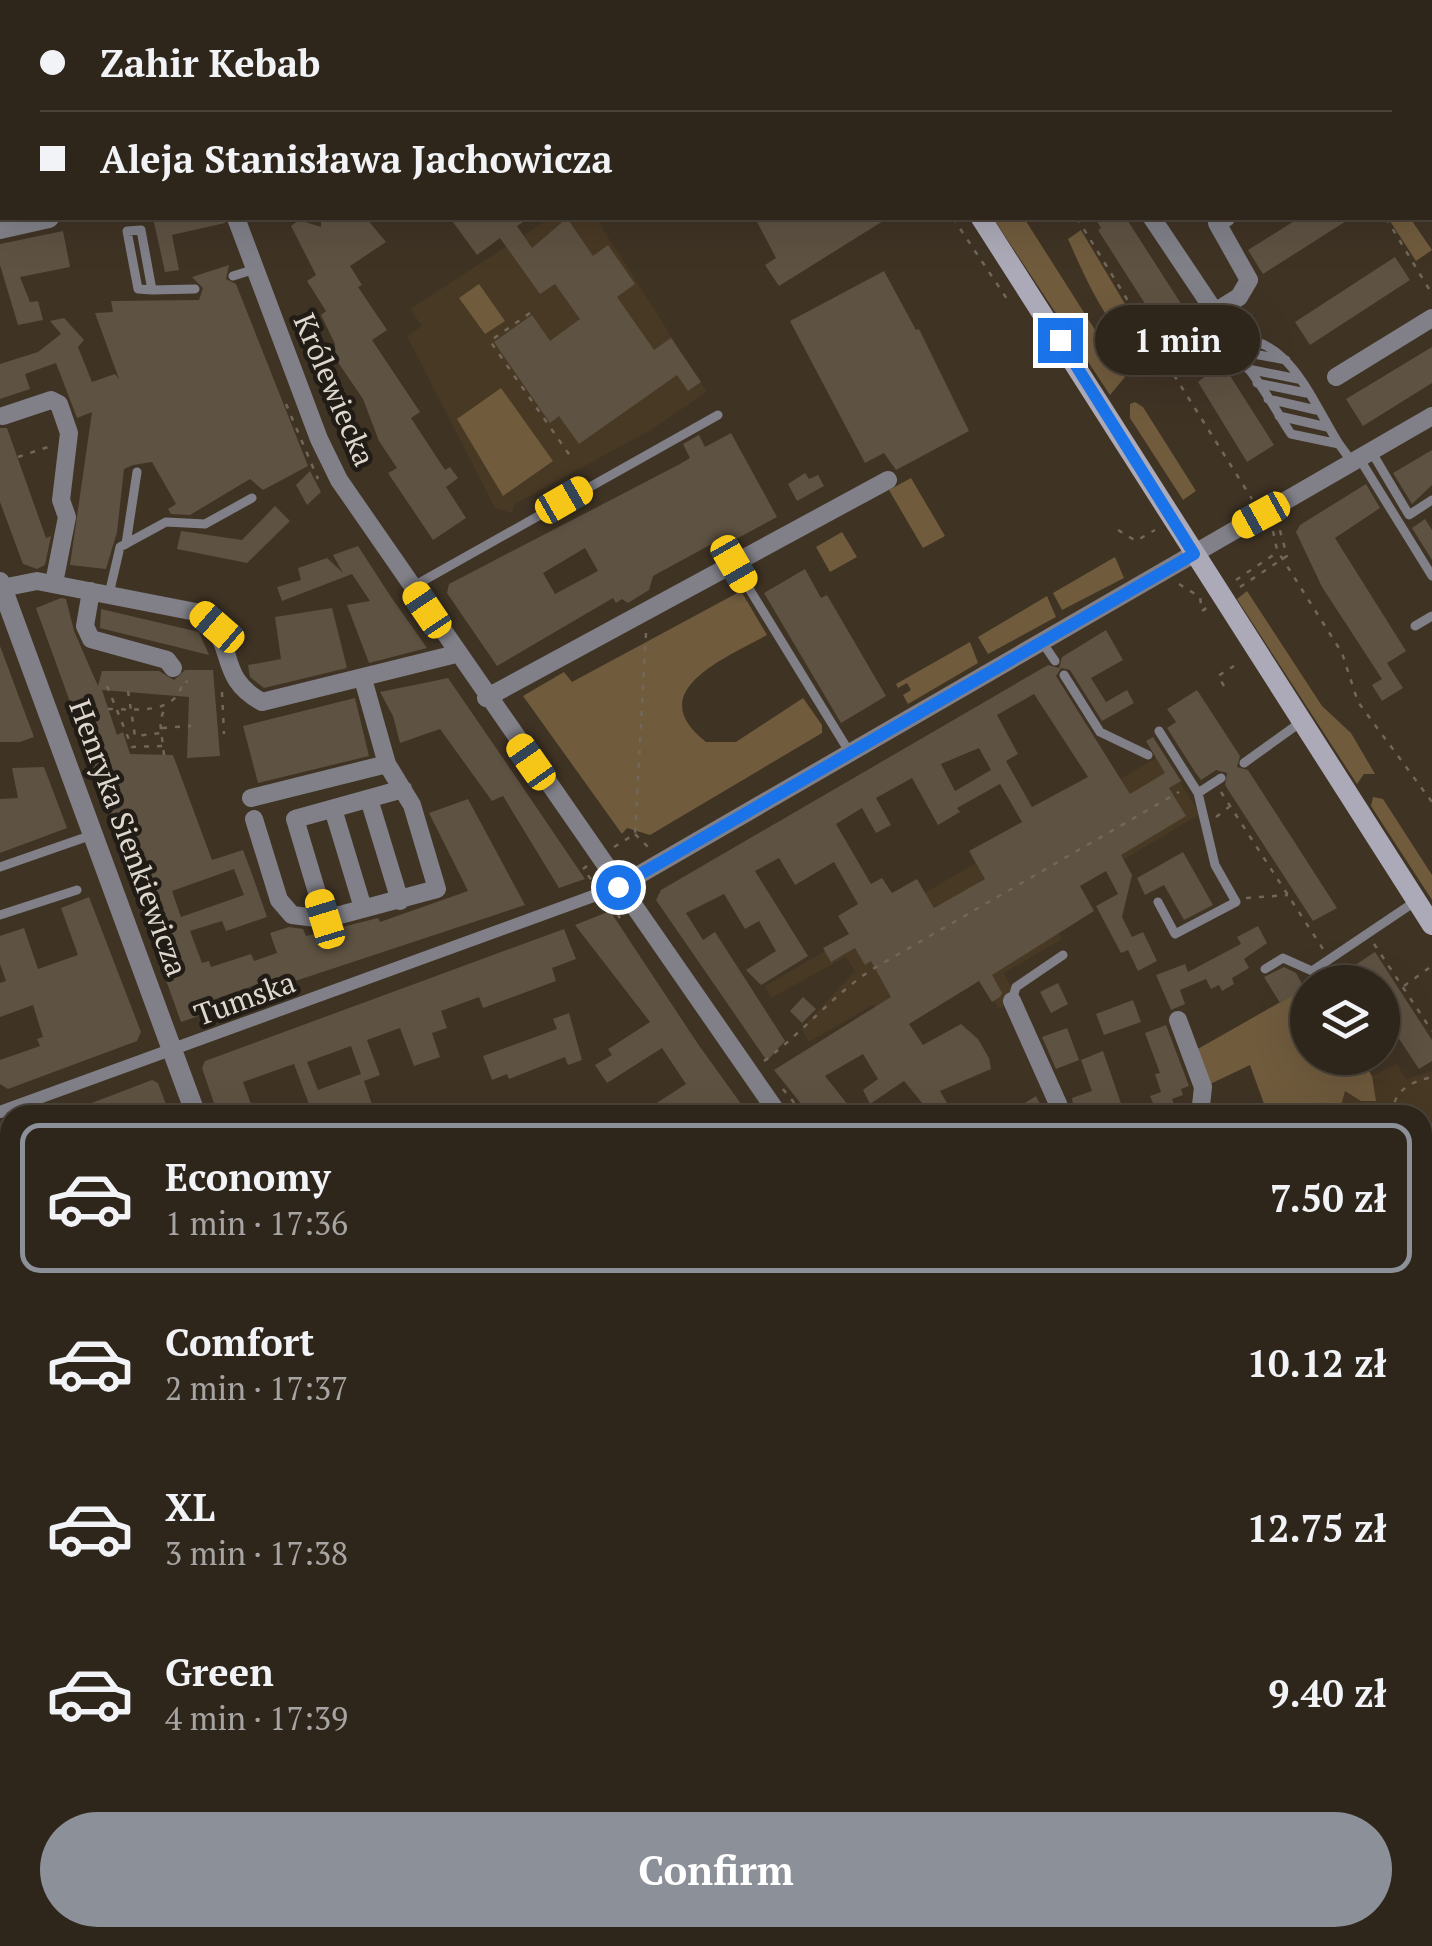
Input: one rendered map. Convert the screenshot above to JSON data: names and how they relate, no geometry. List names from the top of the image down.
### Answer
{
  "streets": {
    "street": ["Królewiecka", "Henryka Sienkiewicza", "Tumska"]
  },
  "crossings": [
    ["Królewiecka", "Tumska"],
    ["Henryka Sienkiewicza", "Tumska"]
  ],
  "page": {
    "banner": ["Zahir Kebab", "Aleja Stanisława Jachowicza"],
    "bubble": "1 min",
    "list": [
      {
        "name": "Economy",
        "note": "1 min · 17:36",
        "value": "7.50 zł"
      },
      {
        "name": "Comfort",
        "note": "2 min · 17:37",
        "value": "10.12 zł"
      },
      {
        "name": "XL",
        "note": "3 min · 17:38",
        "value": "12.75 zł"
      },
      {
        "name": "Green",
        "note": "4 min · 17:39",
        "value": "9.40 zł"
      }
    ],
    "buttons": "Confirm"
  }
}
